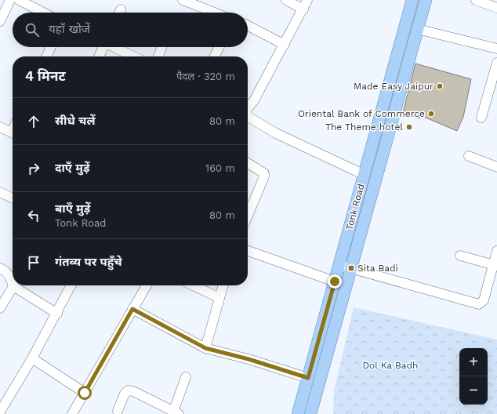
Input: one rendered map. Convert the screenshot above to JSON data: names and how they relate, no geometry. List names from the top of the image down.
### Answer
{
  "streets": {
    "main road": ["Tonk Road"]
  },
  "parks": ["Dol Ka Badh"],
  "places": {
    "other": ["Made Easy Jaipur", "Oriental Bank of Commerce", "The Theme hotel"],
    "transit": ["Sita Badi"]
  },
  "page": {
    "search": "यहाँ खोजें",
    "heading": ["4 मिनट", "पैदल · 320 m"],
    "list": [
      ["सीधे चलें", "80 m"],
      ["दाएँ मुड़ें", "160 m"],
      ["बाएँ मुड़ें", "Tonk Road", "80 m"],
      "गंतव्य पर पहुँचे"
    ],
    "map_buttons": ["+", "−"]
  }
}
